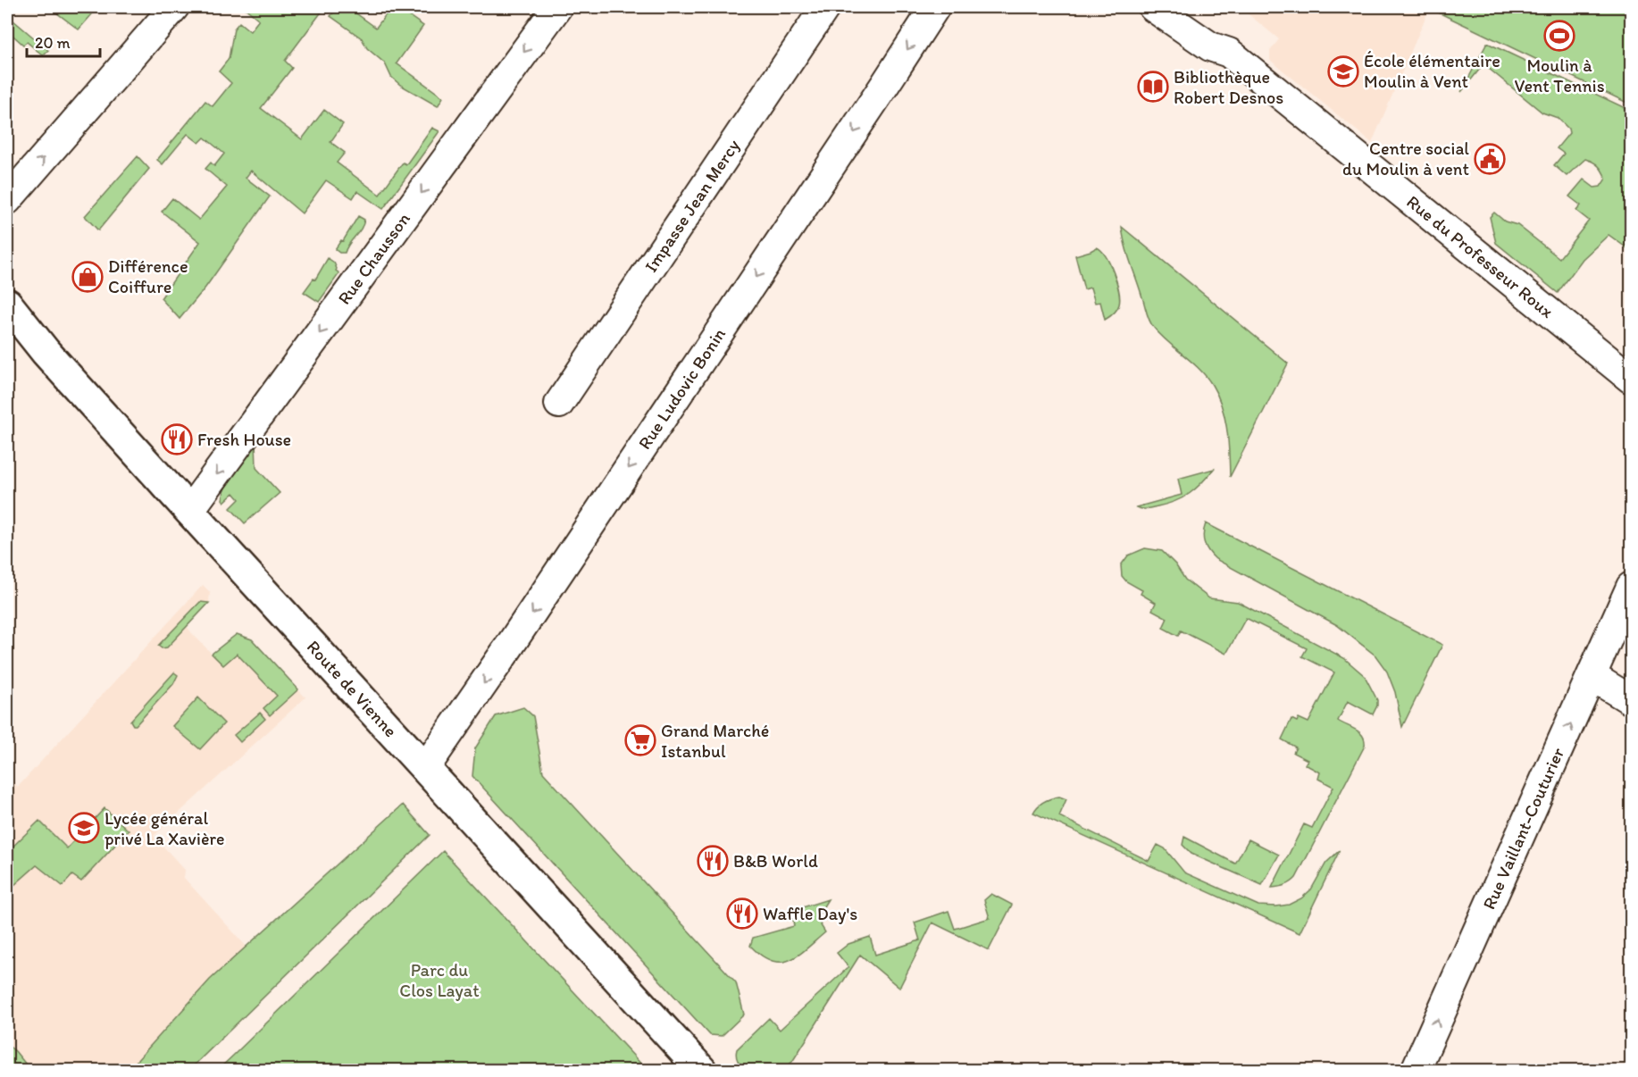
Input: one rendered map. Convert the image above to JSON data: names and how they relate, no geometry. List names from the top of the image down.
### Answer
{
  "streets": {
    "main road": ["Route de Vienne"],
    "street": [
      "Impasse Jean Mercy",
      "Rue du Professeur Roux",
      "Rue Chausson",
      "Rue Ludovic Bonin",
      "Rue Vaillant-Couturier"
    ]
  },
  "crossings": [
    ["Rue Chausson", "Route de Vienne"],
    ["Rue Ludovic Bonin", "Route de Vienne"]
  ],
  "one_way": ["Rue Chausson", "Rue Ludovic Bonin", "Rue Vaillant-Couturier"],
  "parks": ["Parc du Clos Layat"],
  "places": {
    "sports": ["Moulin à Vent Tennis"],
    "school or university": ["École élémentaire Moulin à Vent", "Lycée général privé La Xavière"],
    "library": ["Bibliothèque Robert Desnos"],
    "public building": ["Centre social du Moulin à vent"],
    "shop": ["Différence Coiffure"],
    "restaurant": ["Fresh House", "B&B World", "Waffle Day's"],
    "supermarket": ["Grand Marché Istanbul"]
  },
  "scale_bar": "20 m"
}
